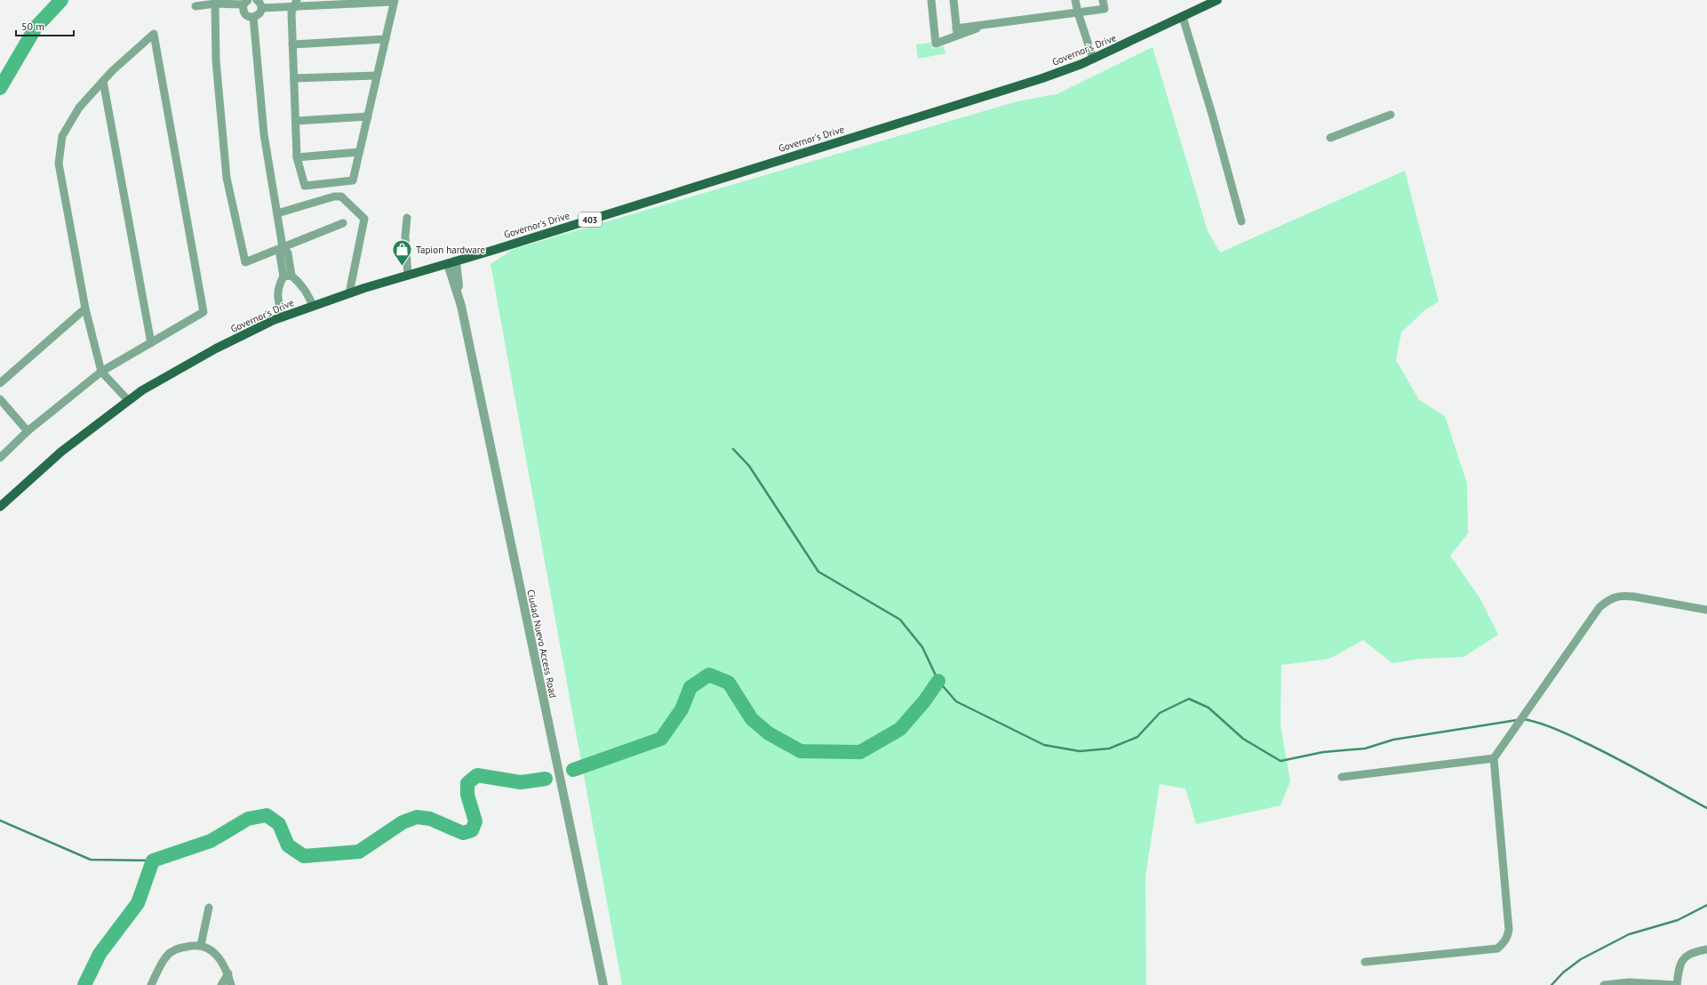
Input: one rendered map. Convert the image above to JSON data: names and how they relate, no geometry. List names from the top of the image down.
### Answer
{
  "streets": {
    "main road": ["Governor's Drive", "403"],
    "street": ["Ciudad Nuevo Access Road"]
  },
  "crossings": [
    ["Governor's Drive", "Ciudad Nuevo Access Road"]
  ],
  "places": {
    "shop": ["Tapion hardware"]
  },
  "scale_bar": "50 m"
}
